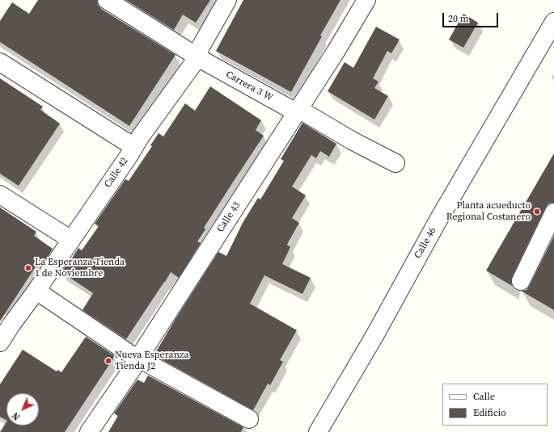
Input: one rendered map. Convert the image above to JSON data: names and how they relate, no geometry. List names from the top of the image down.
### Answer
{
  "streets": {
    "street": [
      "Carrera 3 W",
      "Calle 42",
      "Calle 43",
      "Calle 46"
    ]
  },
  "crossings": [
    ["Carrera 3 W", "Calle 42"],
    ["Carrera 3 W", "Calle 43"]
  ],
  "places": ["Planta acueducto Regional Costanero", "La Esperanza Tienda 1 de Noviembre", "Nueva Esperanza Tienda J2"],
  "legend": ["Calle", "Edificio"],
  "scale_bar": "20 m",
  "north": "bottom left"
}
